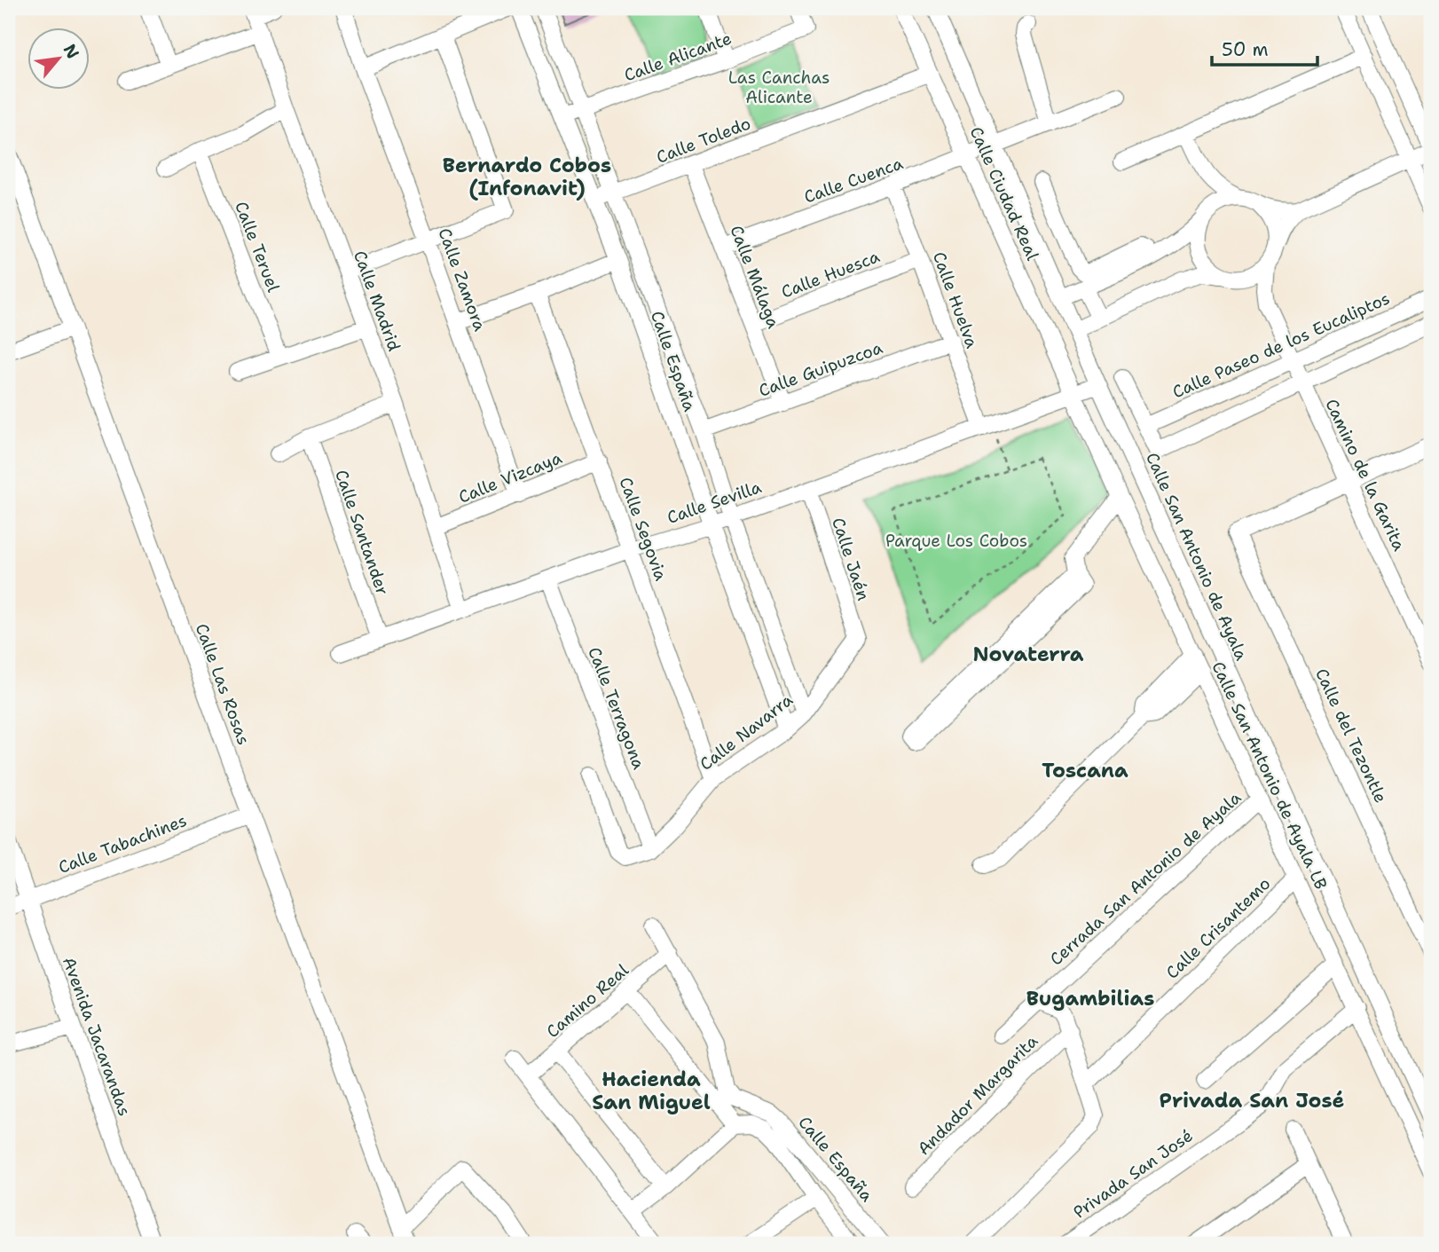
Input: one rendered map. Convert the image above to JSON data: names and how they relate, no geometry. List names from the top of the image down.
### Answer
{
  "streets": {
    "street": [
      "Calle Alicante",
      "Calle Toledo",
      "Calle Cuenca",
      "Calle Ciudad Real",
      "Calle Teruel",
      "Calle Huesca",
      "Calle Málaga",
      "Calle Zamora",
      "Calle Huelva",
      "Calle Madrid",
      "Calle Paseo de los Eucaliptos",
      "Calle España",
      "Calle Guipuzcoa",
      "Camino de la Garita",
      "Calle Vizcaya",
      "Calle Sevilla",
      "Calle Segovia",
      "Calle Santander",
      "Calle San Antonio de Ayala",
      "Calle Jaén",
      "Calle Las Rosas",
      "Calle Terragona",
      "Calle Navarra",
      "Calle del Tezontle",
      "Calle San Antonio de Ayala LB",
      "Calle Tabachines",
      "Cerrada San Antonio de Ayala",
      "Calle Crisantemo",
      "Camino Real",
      "Avenida Jacarandas",
      "Andador Margarita",
      "Privada San José"
    ]
  },
  "crossings": [
    ["Calle Alicante", "Calle España"],
    ["Calle Toledo", "Calle Ciudad Real"],
    ["Calle Toledo", "Calle Málaga"],
    ["Calle Toledo", "Calle España"],
    ["Calle Cuenca", "Calle Ciudad Real"],
    ["Calle Cuenca", "Calle Málaga"],
    ["Calle Cuenca", "Calle Huelva"],
    ["Calle Cuenca", "Calle San Antonio de Ayala"],
    ["Calle Ciudad Real", "Calle Sevilla"],
    ["Calle Ciudad Real", "Calle San Antonio de Ayala LB"],
    ["Calle Huesca", "Calle Málaga"],
    ["Calle Huesca", "Calle Huelva"],
    ["Calle Málaga", "Calle Guipuzcoa"],
    ["Calle Zamora", "Calle Vizcaya"],
    ["Calle Huelva", "Calle Guipuzcoa"],
    ["Calle Huelva", "Calle Sevilla"],
    ["Calle Madrid", "Calle Vizcaya"],
    ["Calle Madrid", "Calle Sevilla"],
    ["Calle Paseo de los Eucaliptos", "Camino de la Garita"],
    ["Calle España", "Calle Guipuzcoa"],
    ["Calle España", "Calle Sevilla"],
    ["Calle España", "Calle Navarra"],
    ["Camino de la Garita", "Calle del Tezontle"],
    ["Calle Vizcaya", "Calle Segovia"],
    ["Calle Sevilla", "Calle Segovia"],
    ["Calle Sevilla", "Calle Santander"],
    ["Calle Sevilla", "Calle San Antonio de Ayala"],
    ["Calle Sevilla", "Calle Jaén"],
    ["Calle Sevilla", "Calle Terragona"],
    ["Calle Sevilla", "Calle San Antonio de Ayala LB"],
    ["Calle Segovia", "Calle Navarra"],
    ["Calle Jaén", "Calle Navarra"],
    ["Calle Las Rosas", "Calle Tabachines"],
    ["Calle Terragona", "Calle Navarra"],
    ["Calle San Antonio de Ayala LB", "Cerrada San Antonio de Ayala"],
    ["Calle San Antonio de Ayala LB", "Calle Crisantemo"],
    ["Calle San Antonio de Ayala LB", "Privada San José"],
    ["Calle Tabachines", "Avenida Jacarandas"]
  ],
  "districts": [
    "Bernardo Cobos (Infonavit)",
    "Novaterra",
    "Toscana",
    "Bugambilias",
    "Hacienda San Miguel",
    "Privada San José"
  ],
  "parks": ["Las Canchas Alicante", "Parque Los Cobos"],
  "scale_bar": "50 m",
  "north": "top right"
}
